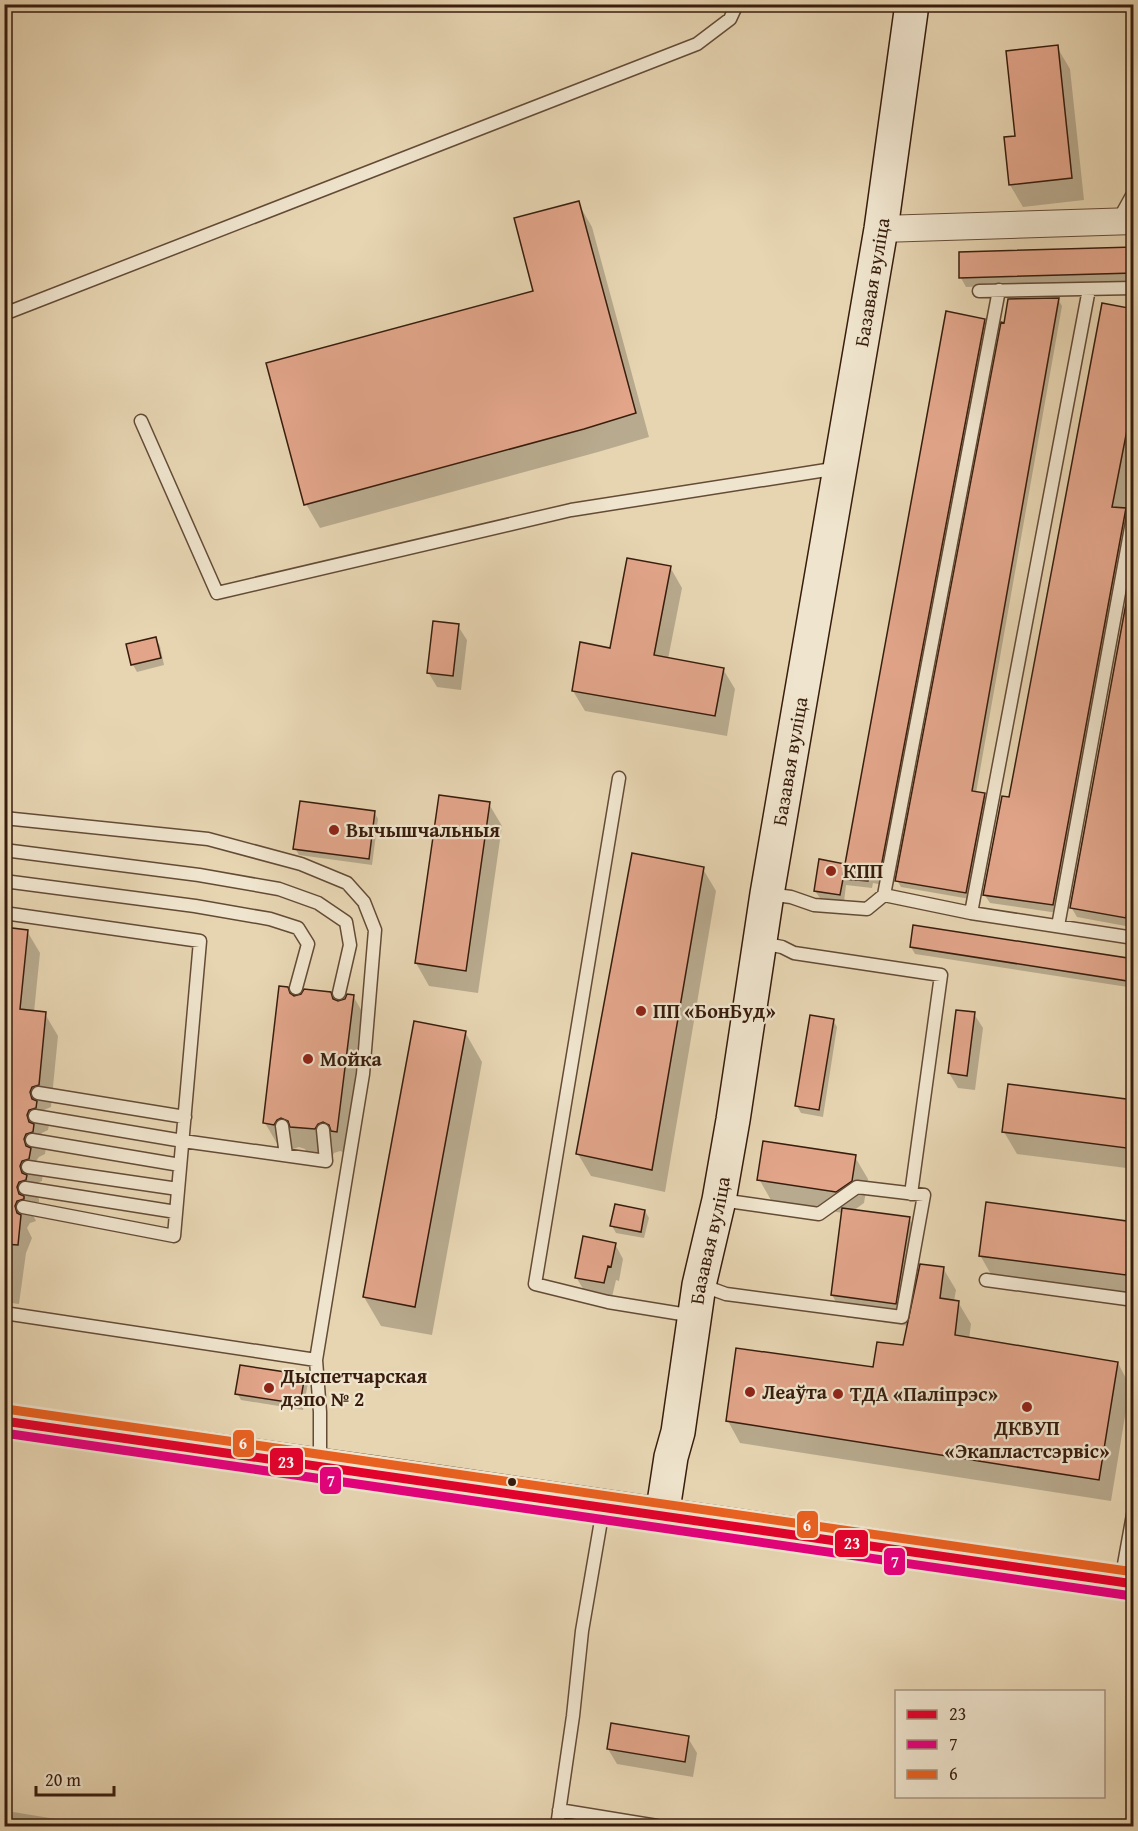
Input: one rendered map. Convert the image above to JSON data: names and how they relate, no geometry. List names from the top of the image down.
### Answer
{
  "streets": {
    "street": ["Базавая вуліца"]
  },
  "places": [
    "Вычышчальныя",
    "КПП",
    "ПП «БонБуд»",
    "Мойка",
    "Дыспетчарская дэпо № 2",
    "Леаўта",
    "ТДА «Паліпрэс»",
    "ДКВУП «Экапластсэрвіс»"
  ],
  "lines": ["transit line 6", "transit line 23", "transit line 7"],
  "legend": ["23", "7", "6"],
  "scale_bar": "20 m"
}
